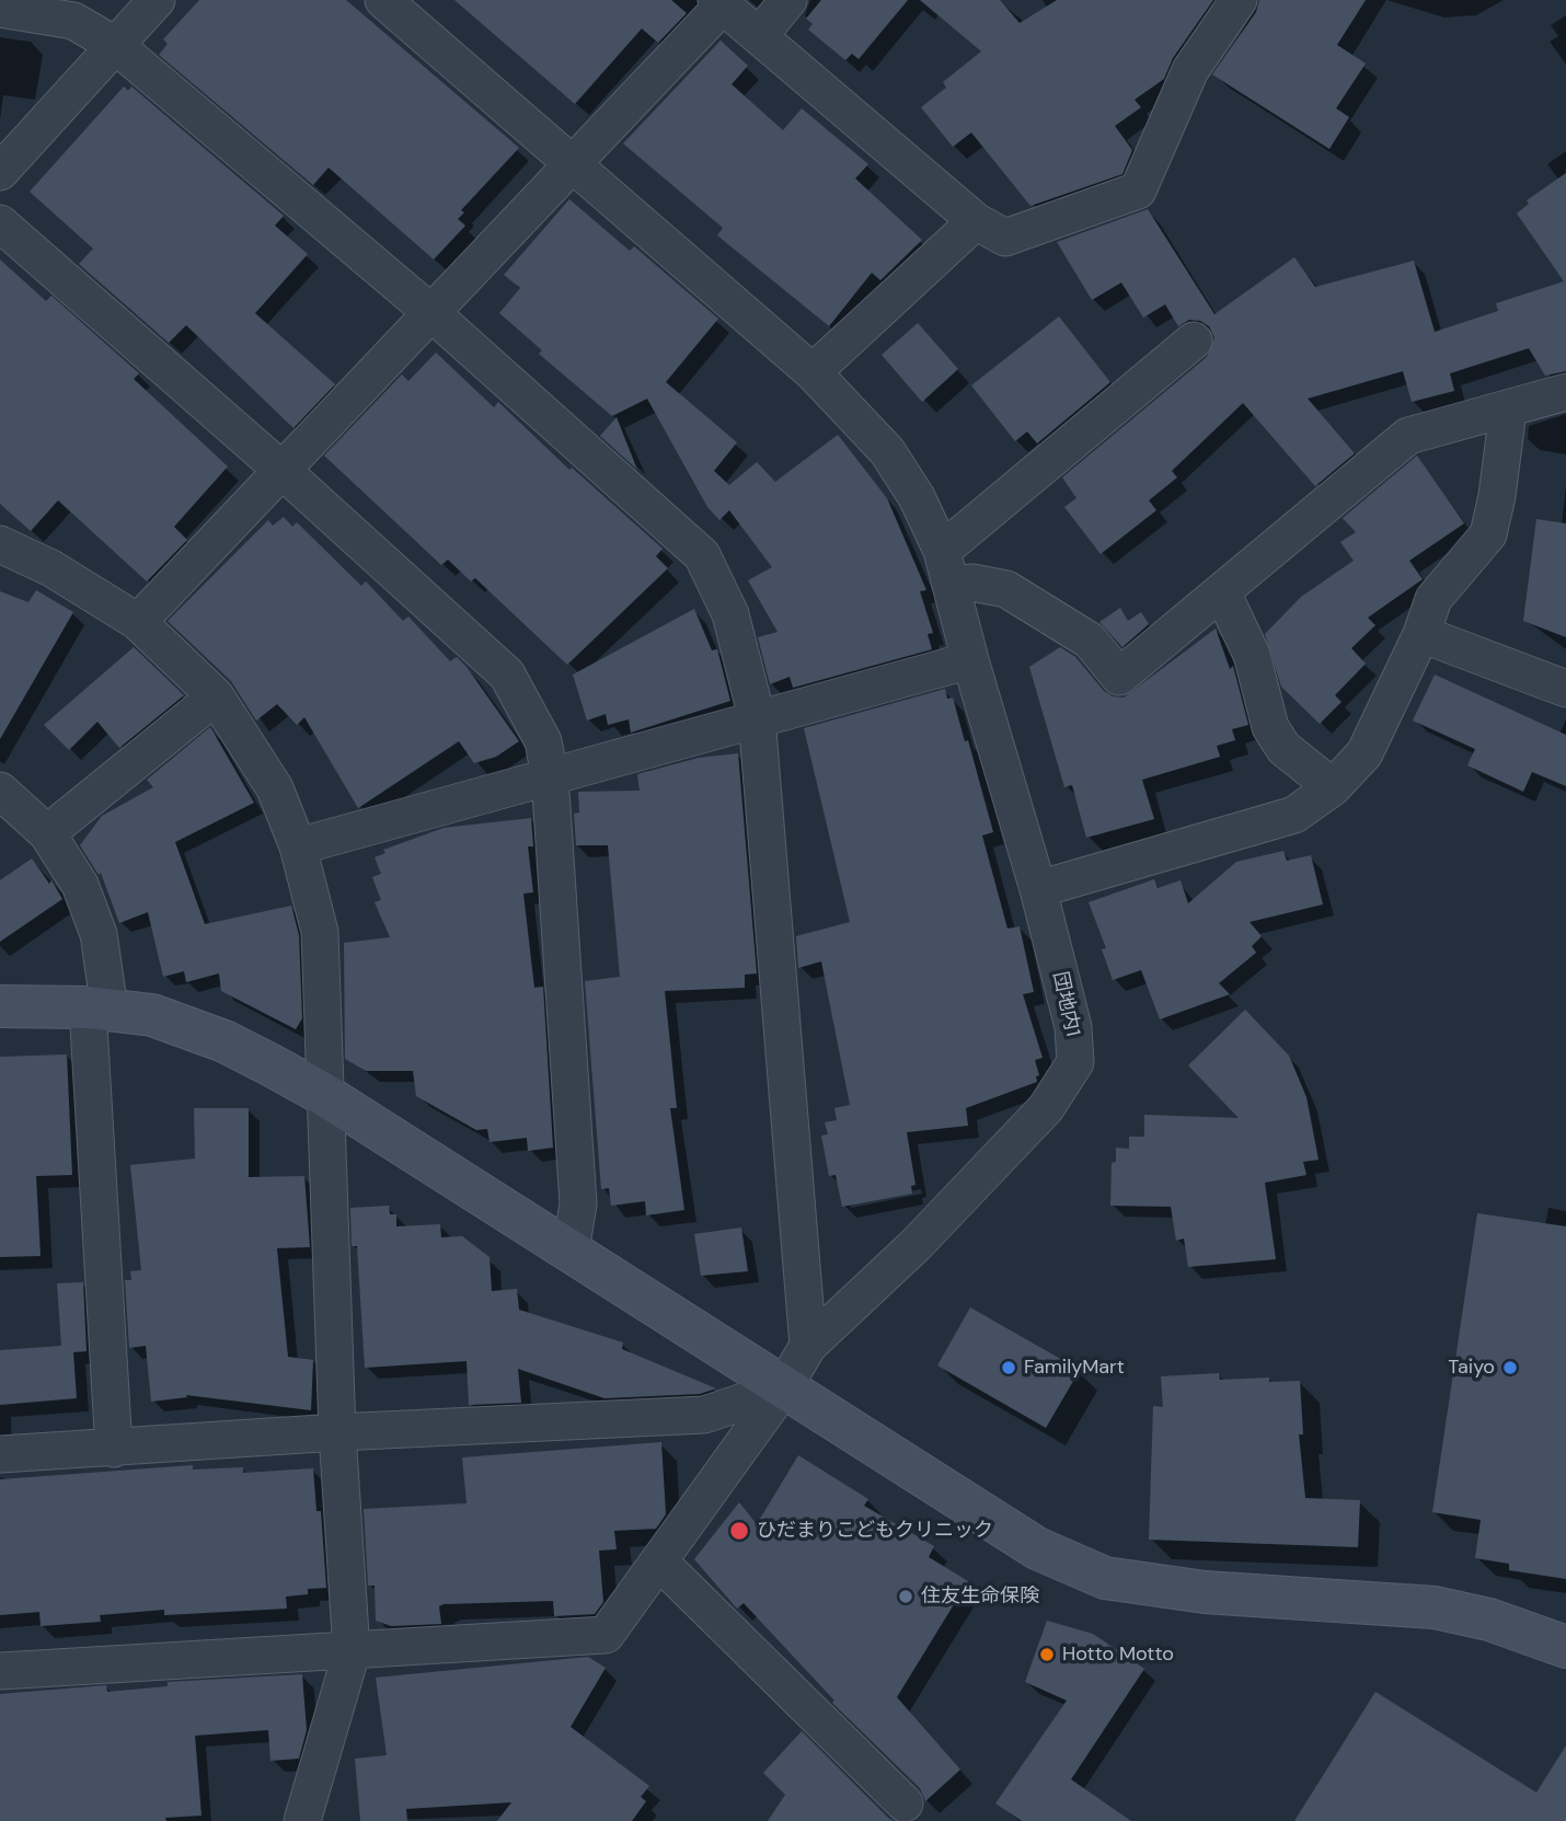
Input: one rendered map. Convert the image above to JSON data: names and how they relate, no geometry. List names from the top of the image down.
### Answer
{
  "streets": {
    "street": ["団地内1"]
  },
  "places": [
    "FamilyMart",
    "Taiyo",
    "ひだまりこどもクリニック",
    "住友生命保険",
    "Hotto Motto"
  ]
}
